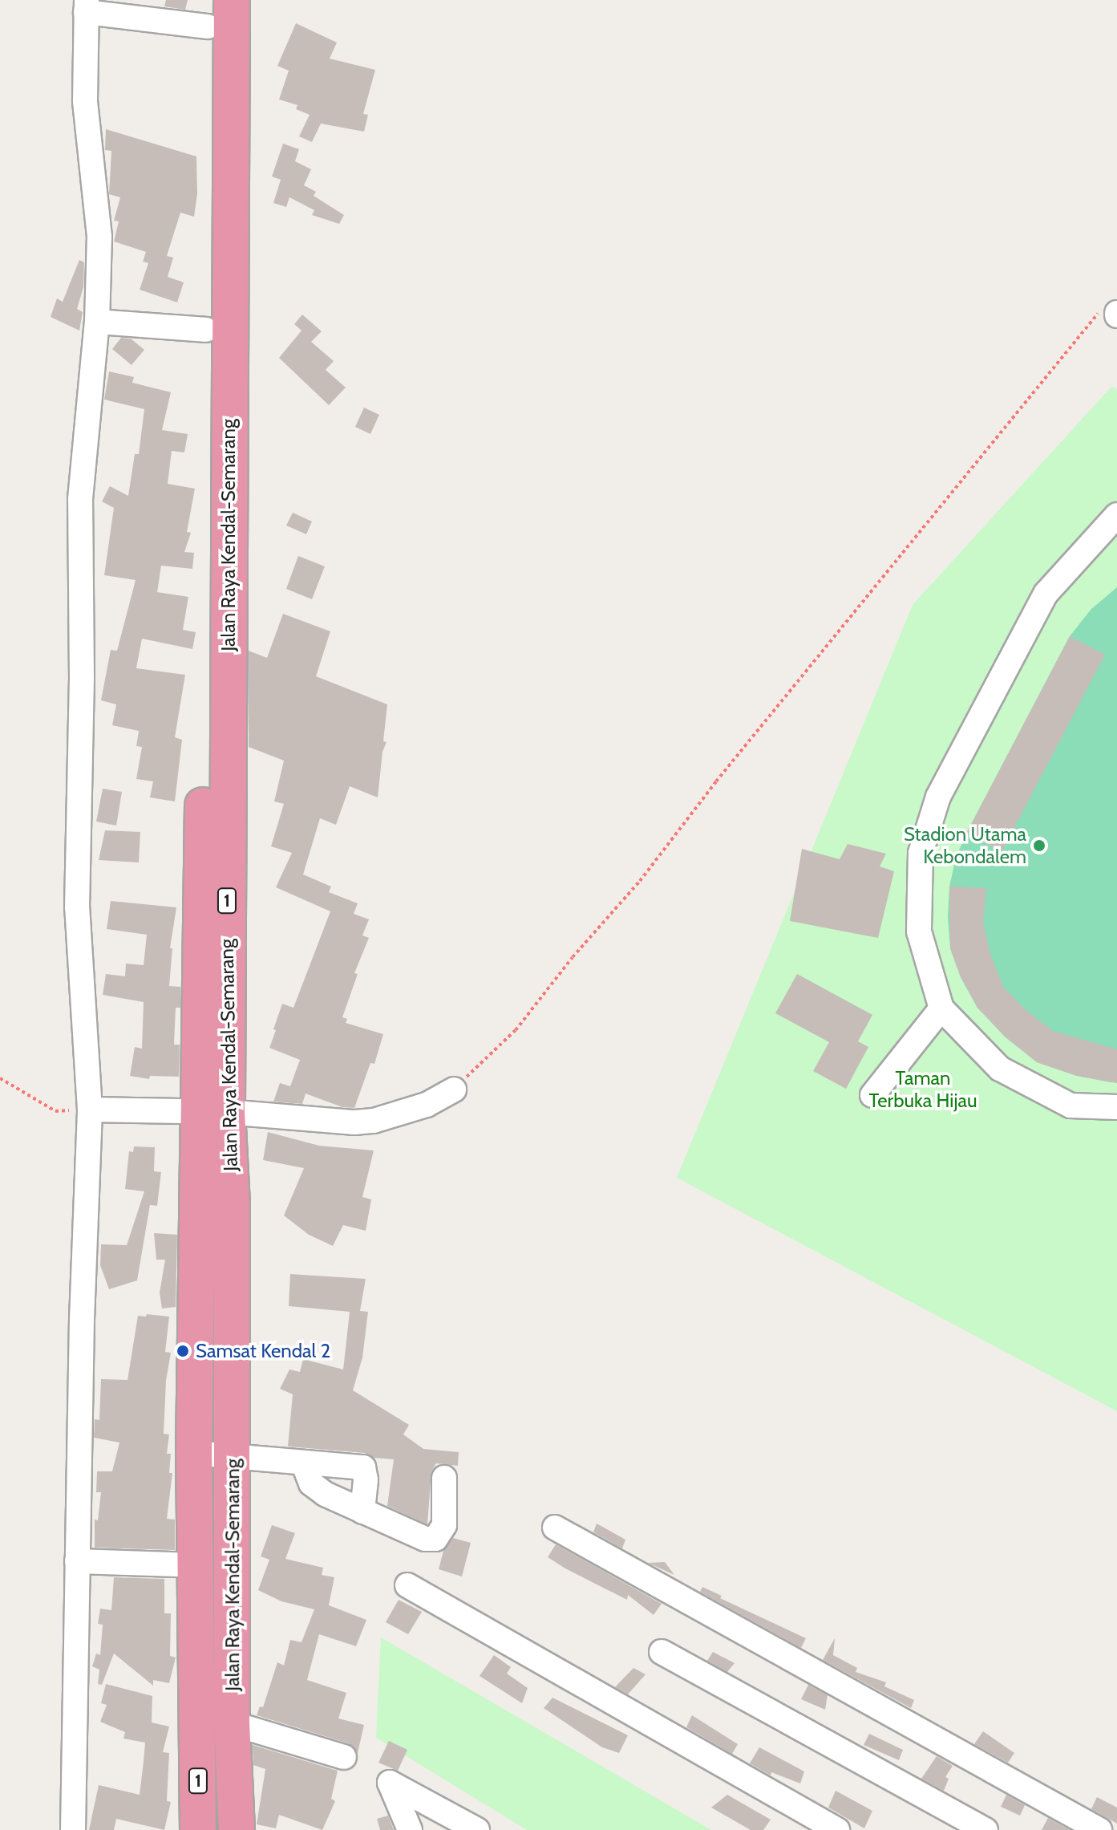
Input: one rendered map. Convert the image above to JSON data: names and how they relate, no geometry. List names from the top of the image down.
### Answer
{
  "streets": {
    "highway": ["Jalan Raya Kendal-Semarang", "1"]
  },
  "crossings": [
    ["Jalan Raya Kendal-Semarang", "1"]
  ],
  "parks": ["Taman Terbuka Hijau"],
  "places": ["Stadion Utama Kebondalem", "Samsat Kendal 2"]
}
